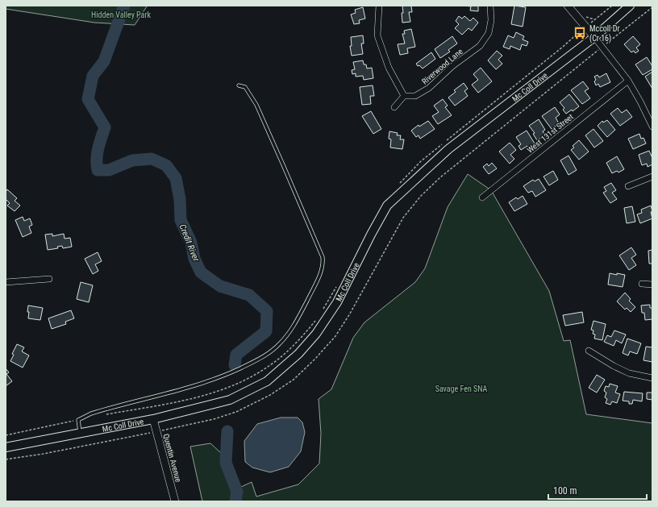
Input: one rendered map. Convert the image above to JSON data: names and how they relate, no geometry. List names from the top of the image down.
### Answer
{
  "streets": {
    "main road": ["Mc Coll Drive"],
    "street": ["Riverwood Lane", "West 131st Street", "Quentin Avenue"]
  },
  "crossings": [
    ["Mc Coll Drive", "Quentin Avenue"]
  ],
  "water": ["Credit River"],
  "parks": ["Hidden Valley Park", "Savage Fen SNA"],
  "places": {
    "bus stop": ["Mccoll Dr (Cr 16)"]
  },
  "scale_bar": "100 m"
}
